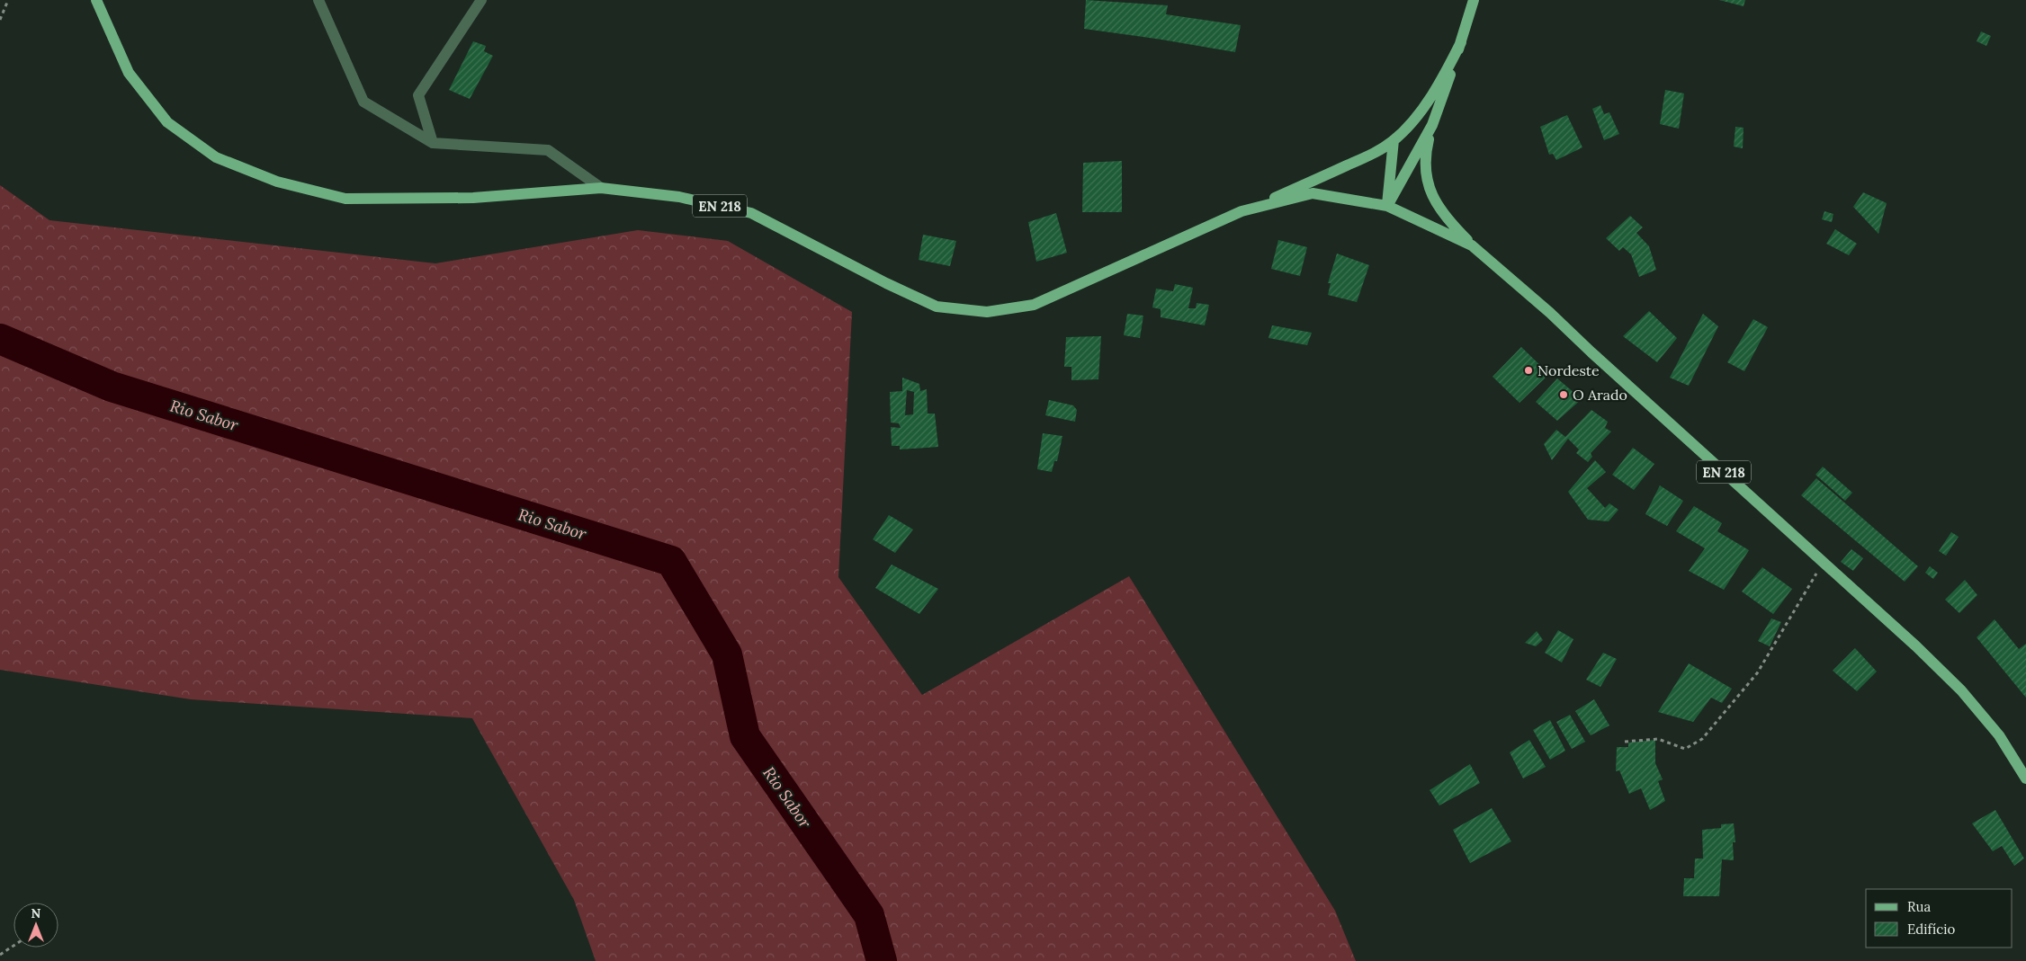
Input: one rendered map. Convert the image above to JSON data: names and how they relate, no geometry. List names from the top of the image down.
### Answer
{
  "streets": {
    "main road": ["EN 218"]
  },
  "water": ["Rio Sabor"],
  "places": ["Nordeste", "O Arado"],
  "legend": ["Rua", "Edifício"],
  "north": "top"
}
